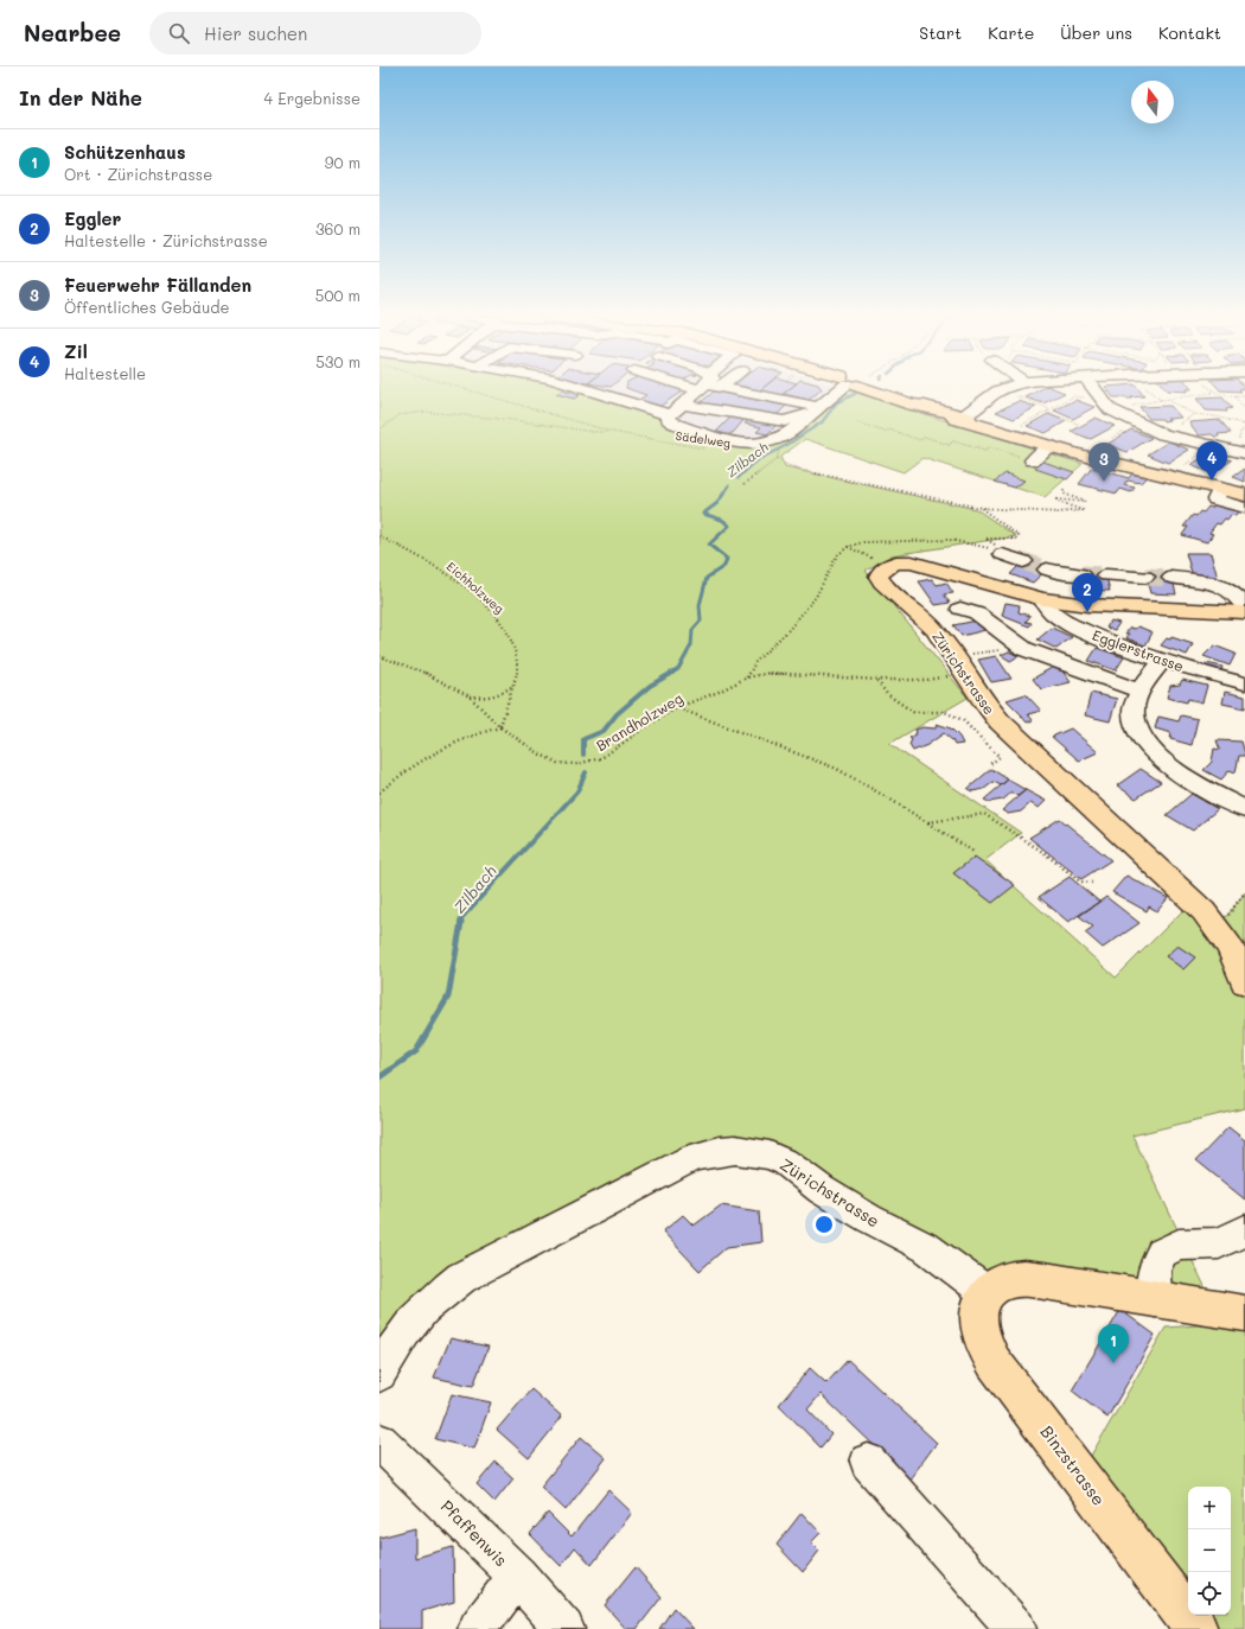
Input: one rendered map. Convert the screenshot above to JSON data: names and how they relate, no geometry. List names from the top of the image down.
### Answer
{
  "streets": {
    "main road": ["Zürichstrasse", "Binzstrasse"],
    "street": ["Egglerstrasse", "Pfaffenwis"],
    "path": ["Sädelweg", "Eichholzweg", "Brandholzweg"]
  },
  "crossings": [
    ["Eichholzweg", "Brandholzweg"],
    ["Zürichstrasse", "Brandholzweg"],
    ["Zürichstrasse", "Binzstrasse"]
  ],
  "water": ["Zilbach"],
  "north": "top",
  "page": {
    "header": "Nearbee",
    "search": "Hier suchen",
    "nav": [
      "Start",
      "Karte",
      "Über uns",
      "Kontakt"
    ],
    "heading": ["In der Nähe", "4 Ergebnisse"],
    "list": [
      {
        "mark": "1",
        "name": "Schützenhaus",
        "note": "Ort · Zürichstrasse",
        "value": "90 m"
      },
      {
        "mark": "2",
        "name": "Eggler",
        "note": "Haltestelle · Zürichstrasse",
        "value": "360 m"
      },
      {
        "mark": "3",
        "name": "Feuerwehr Fällanden",
        "note": "Öffentliches Gebäude",
        "value": "500 m"
      },
      {
        "mark": "4",
        "name": "Zil",
        "note": "Haltestelle",
        "value": "530 m"
      }
    ],
    "pins": [
      "4",
      "3",
      "2",
      "1"
    ],
    "map_buttons": ["+", "−"]
  }
}
